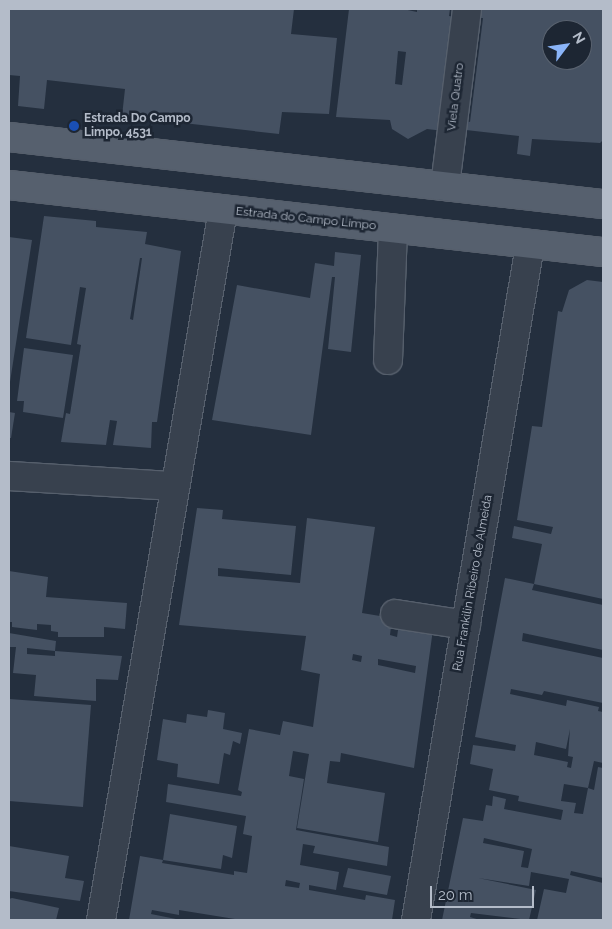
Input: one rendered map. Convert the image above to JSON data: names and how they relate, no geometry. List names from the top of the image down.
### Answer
{
  "streets": {
    "main road": ["Estrada do Campo Limpo"],
    "street": ["Viela Quatro", "Rua Frankilin Ribeiro de Almeida"]
  },
  "crossings": [
    ["Estrada do Campo Limpo", "Rua Frankilin Ribeiro de Almeida"]
  ],
  "places": ["Estrada Do Campo Limpo, 4531"],
  "scale_bar": "20 m",
  "north": "top right"
}
